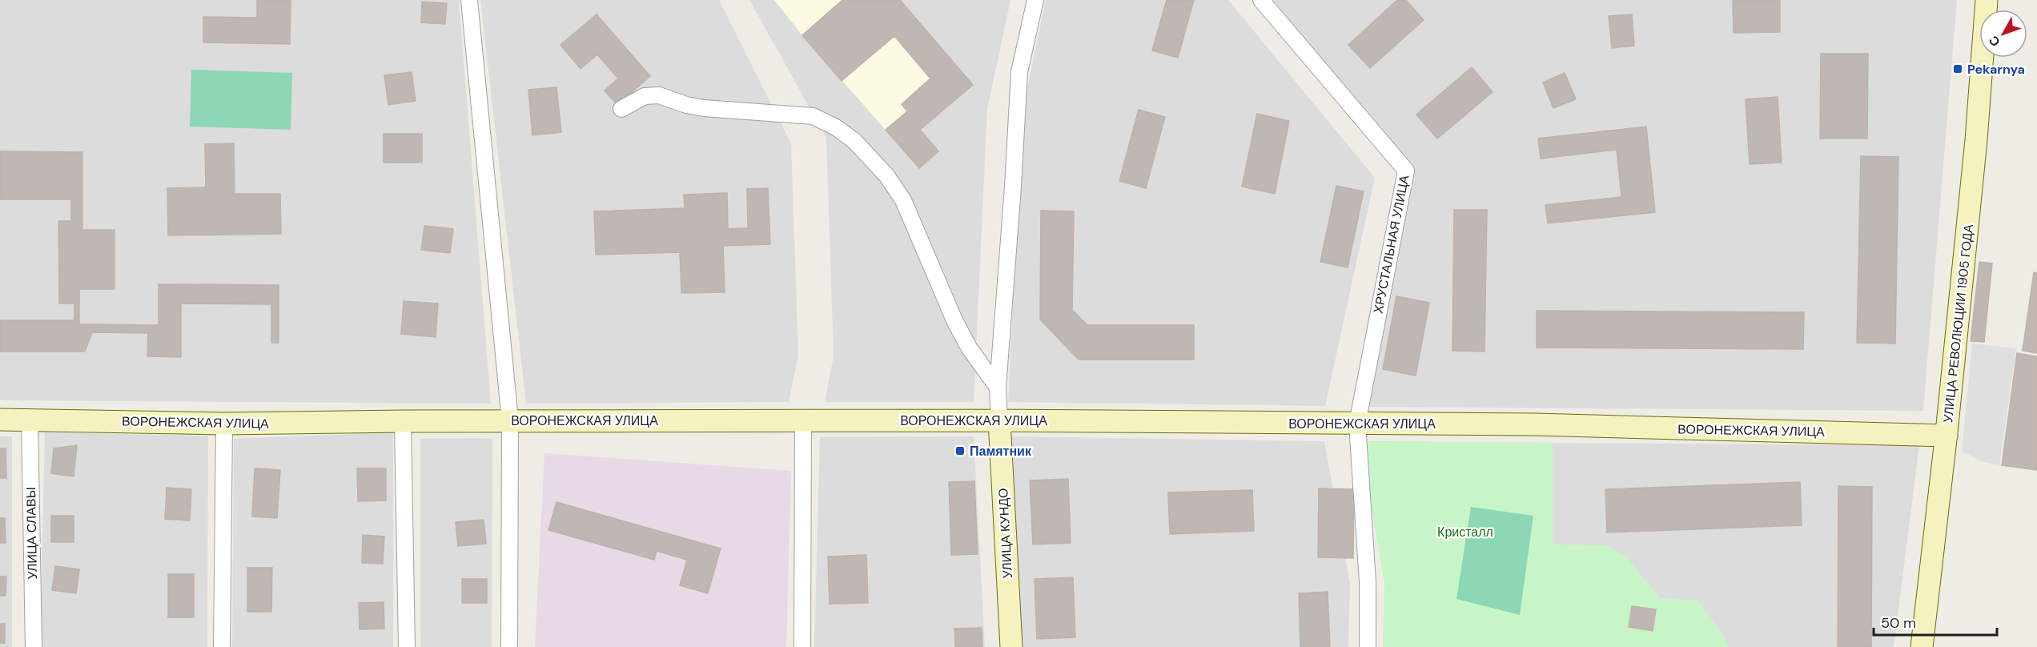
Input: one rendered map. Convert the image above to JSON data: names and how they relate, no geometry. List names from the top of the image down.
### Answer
{
  "streets": {
    "street": [
      "ХРУСТАЛЬНАЯ УЛИЦА",
      "УЛИЦА РЕВОЛЮЦИИ 1905 ГОДА",
      "ВОРОНЕЖСКАЯ УЛИЦА",
      "УЛИЦА СЛАВЫ",
      "УЛИЦА КУНДО"
    ]
  },
  "crossings": [
    ["ХРУСТАЛЬНАЯ УЛИЦА", "ВОРОНЕЖСКАЯ УЛИЦА"],
    ["УЛИЦА РЕВОЛЮЦИИ 1905 ГОДА", "ВОРОНЕЖСКАЯ УЛИЦА"],
    ["ВОРОНЕЖСКАЯ УЛИЦА", "УЛИЦА СЛАВЫ"],
    ["ВОРОНЕЖСКАЯ УЛИЦА", "УЛИЦА КУНДО"]
  ],
  "parks": ["Кристалл"],
  "places": {
    "transit": ["Pekarnya", "Памятник"]
  },
  "scale_bar": "50 m",
  "north": "bottom left"
}
